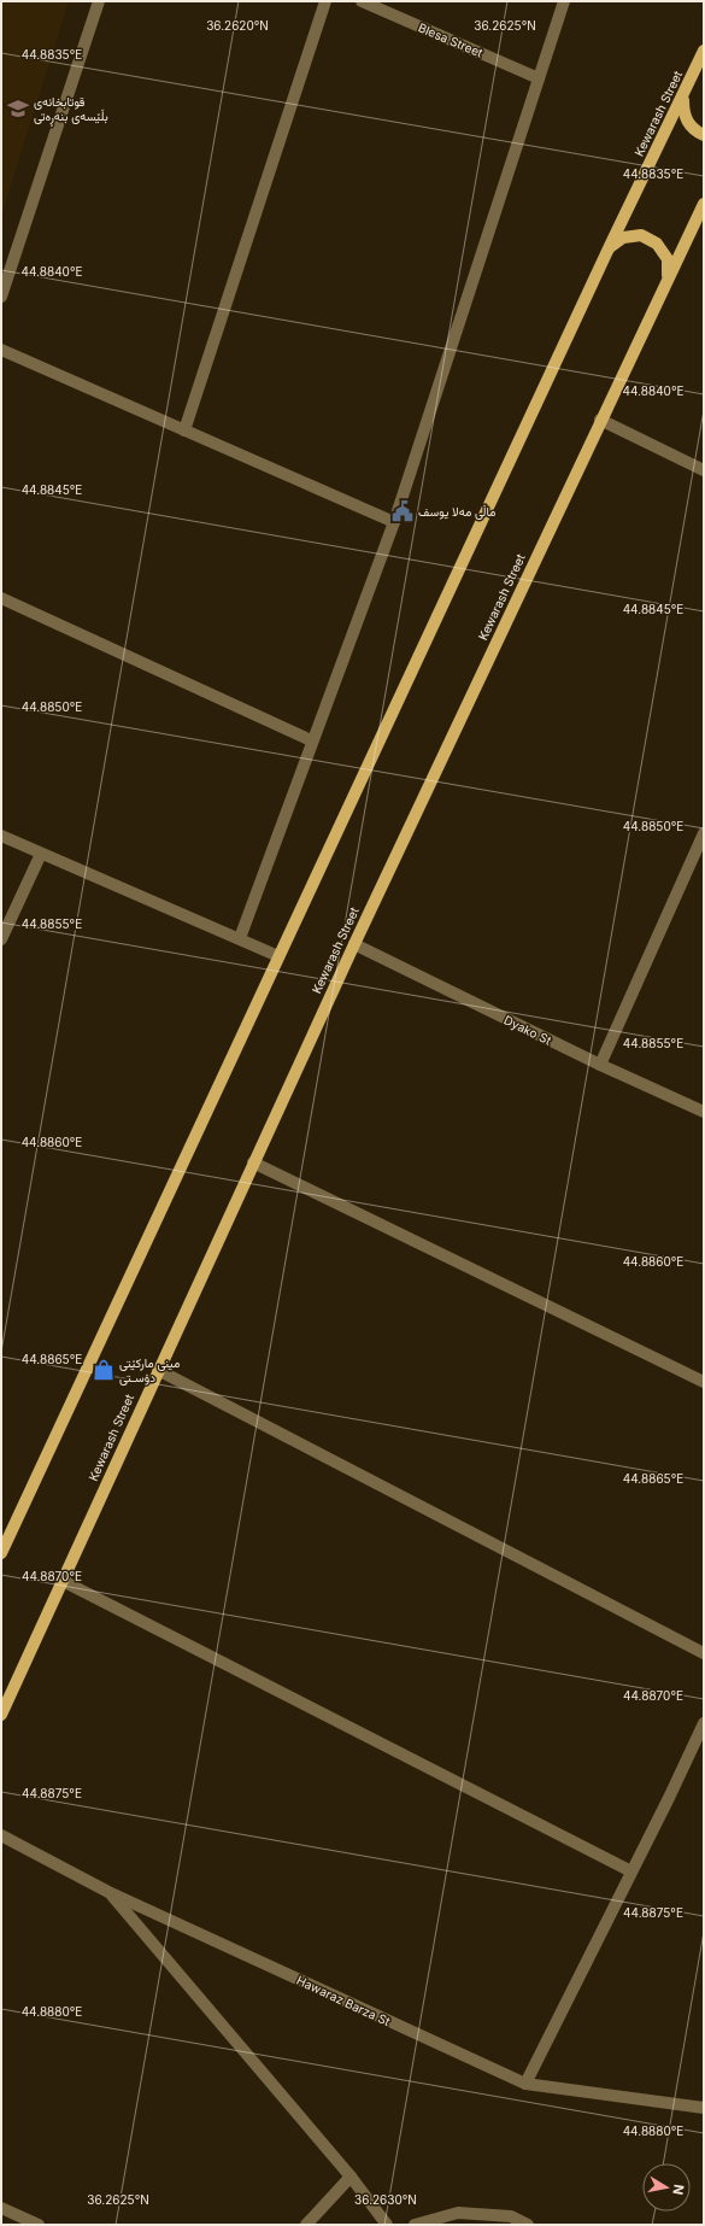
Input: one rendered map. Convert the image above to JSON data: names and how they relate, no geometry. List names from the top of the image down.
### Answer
{
  "streets": {
    "main road": ["Kewarash Street"],
    "street": ["Blesa Street", "Dyako St", "Hawaraz Barza St"]
  },
  "crossings": [
    ["Kewarash Street", "Dyako St"]
  ],
  "places": {
    "school or university": ["قوتابخانه‌ی بڵێسه‌ی بنه‌ڕه‌تی"],
    "public building": ["ماڵی مەلا یوسف"],
    "shop": ["مینی مارکێتی دۆسـتی"]
  },
  "north": "right",
  "coordinates": [
    "36.2620°N",
    "36.2625°N",
    "44.8835°E",
    "44.8840°E",
    "44.8845°E",
    "44.8850°E",
    "44.8855°E",
    "44.8860°E",
    "44.8865°E",
    "44.8870°E",
    "44.8875°E",
    "44.8880°E",
    "36.2630°N"
  ]
}
